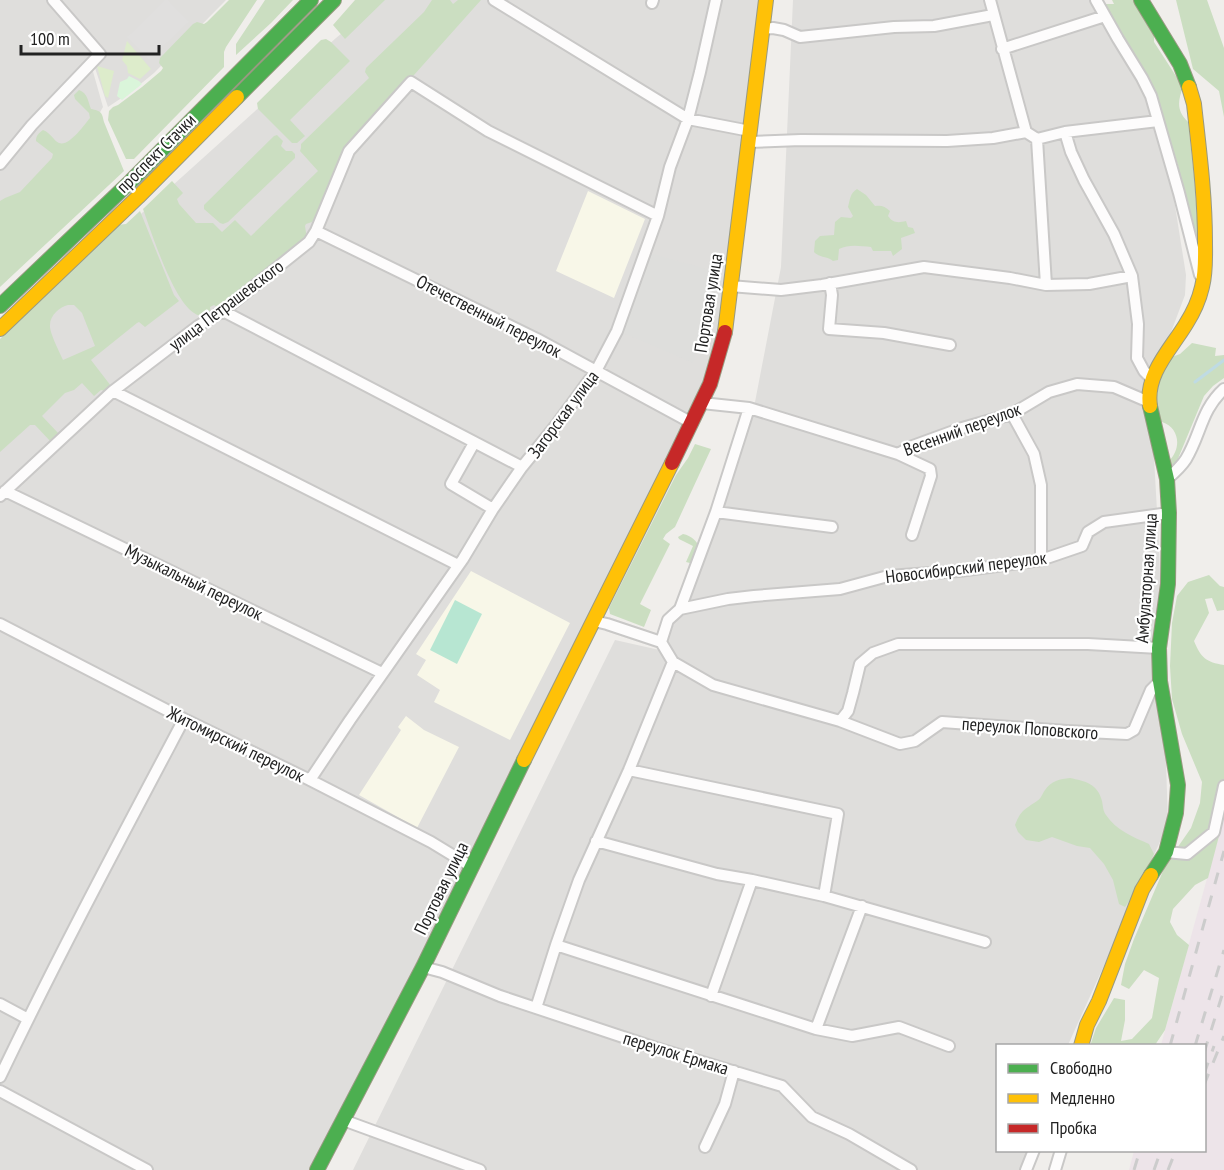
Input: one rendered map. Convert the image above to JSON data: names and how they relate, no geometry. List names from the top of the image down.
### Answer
{
  "streets": {
    "main road": ["проспект Стачки", "Портовая улица", "Амбулаторная улица"],
    "street": [
      "улица Петрашевского",
      "Отечественный переулок",
      "Загорская улица",
      "Весенний переулок",
      "Новосибирский переулок",
      "Музыкальный переулок",
      "переулок Поповского",
      "Житомирский переулок",
      "переулок Ермака"
    ]
  },
  "crossings": [
    ["Портовая улица", "Отечественный переулок"],
    ["Портовая улица", "Весенний переулок"],
    ["Портовая улица", "Житомирский переулок"],
    ["Портовая улица", "переулок Ермака"],
    ["улица Петрашевского", "Отечественный переулок"],
    ["улица Петрашевского", "Загорская улица"],
    ["улица Петрашевского", "Музыкальный переулок"],
    ["Отечественный переулок", "Загорская улица"],
    ["Загорская улица", "Музыкальный переулок"],
    ["Загорская улица", "Житомирский переулок"],
    ["Весенний переулок", "Амбулаторная улица"],
    ["Новосибирский переулок", "Амбулаторная улица"],
    ["Амбулаторная улица", "переулок Поповского"]
  ],
  "legend": ["Свободно", "Медленно", "Пробка"],
  "scale_bar": "100 m"
}
